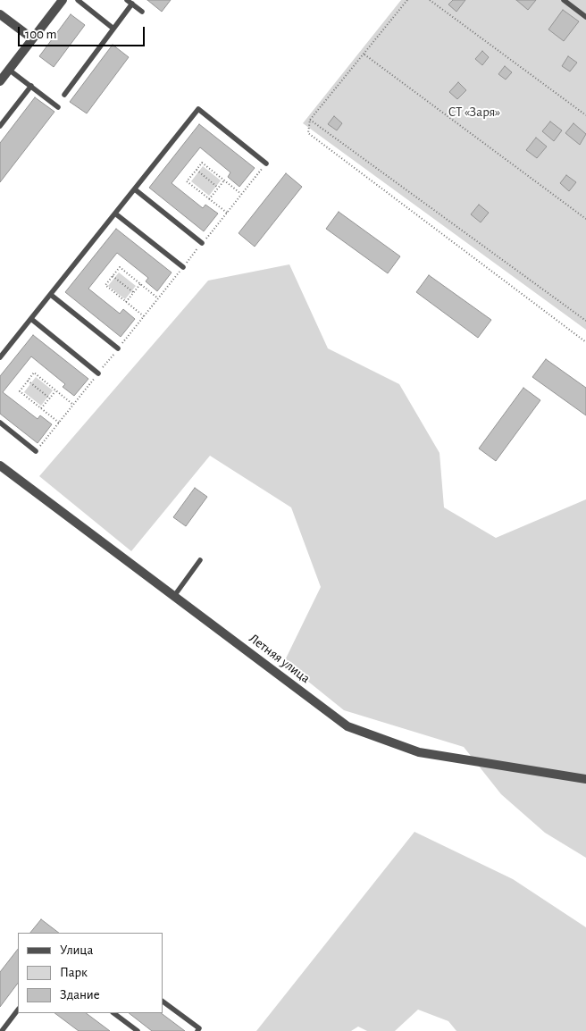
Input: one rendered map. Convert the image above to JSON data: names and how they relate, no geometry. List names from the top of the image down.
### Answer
{
  "streets": {
    "street": ["Летняя улица"]
  },
  "parks": ["СТ «Заря»"],
  "legend": ["Улица", "Парк", "Здание"],
  "scale_bar": "100 m"
}
